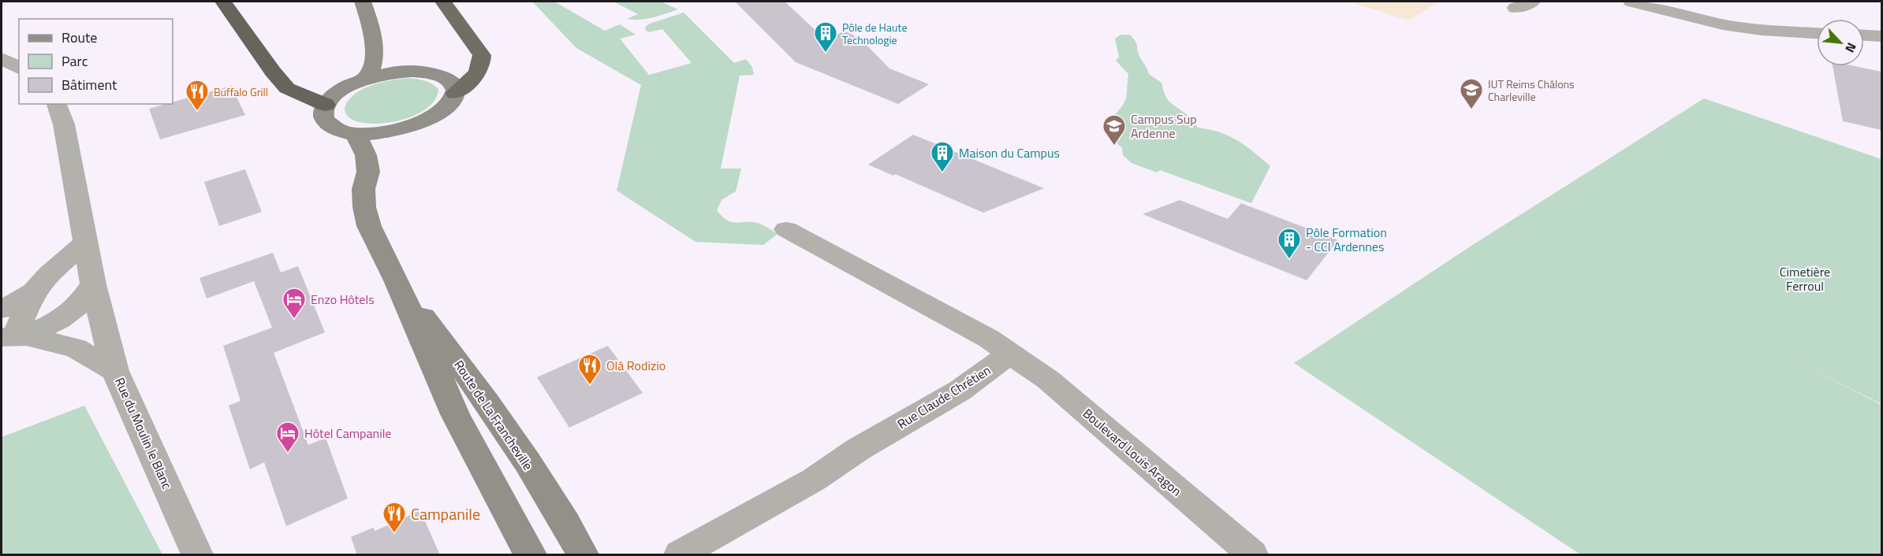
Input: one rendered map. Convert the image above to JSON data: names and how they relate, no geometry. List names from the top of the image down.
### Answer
{
  "streets": {
    "main road": ["Route de La Francheville"],
    "street": ["Rue Claude Chrétien", "Rue du Moulin le Blanc", "Boulevard Louis Aragon"]
  },
  "crossings": [
    ["Rue Claude Chrétien", "Boulevard Louis Aragon"]
  ],
  "parks": ["Cimetière Ferroul"],
  "places": {
    "building": ["Pôle de Haute Technologie", "Maison du Campus", "Pôle Formation - CCI Ardennes"],
    "school or university": ["IUT Reims Châlons Charleville", "Campus Sup Ardenne"],
    "restaurant": ["Buffalo Grill", "Olâ Rodizio", "Campanile"],
    "hotel": ["Enzo Hôtels", "Hôtel Campanile"]
  },
  "legend": ["Route", "Parc", "Bâtiment"],
  "north": "bottom right"
}
